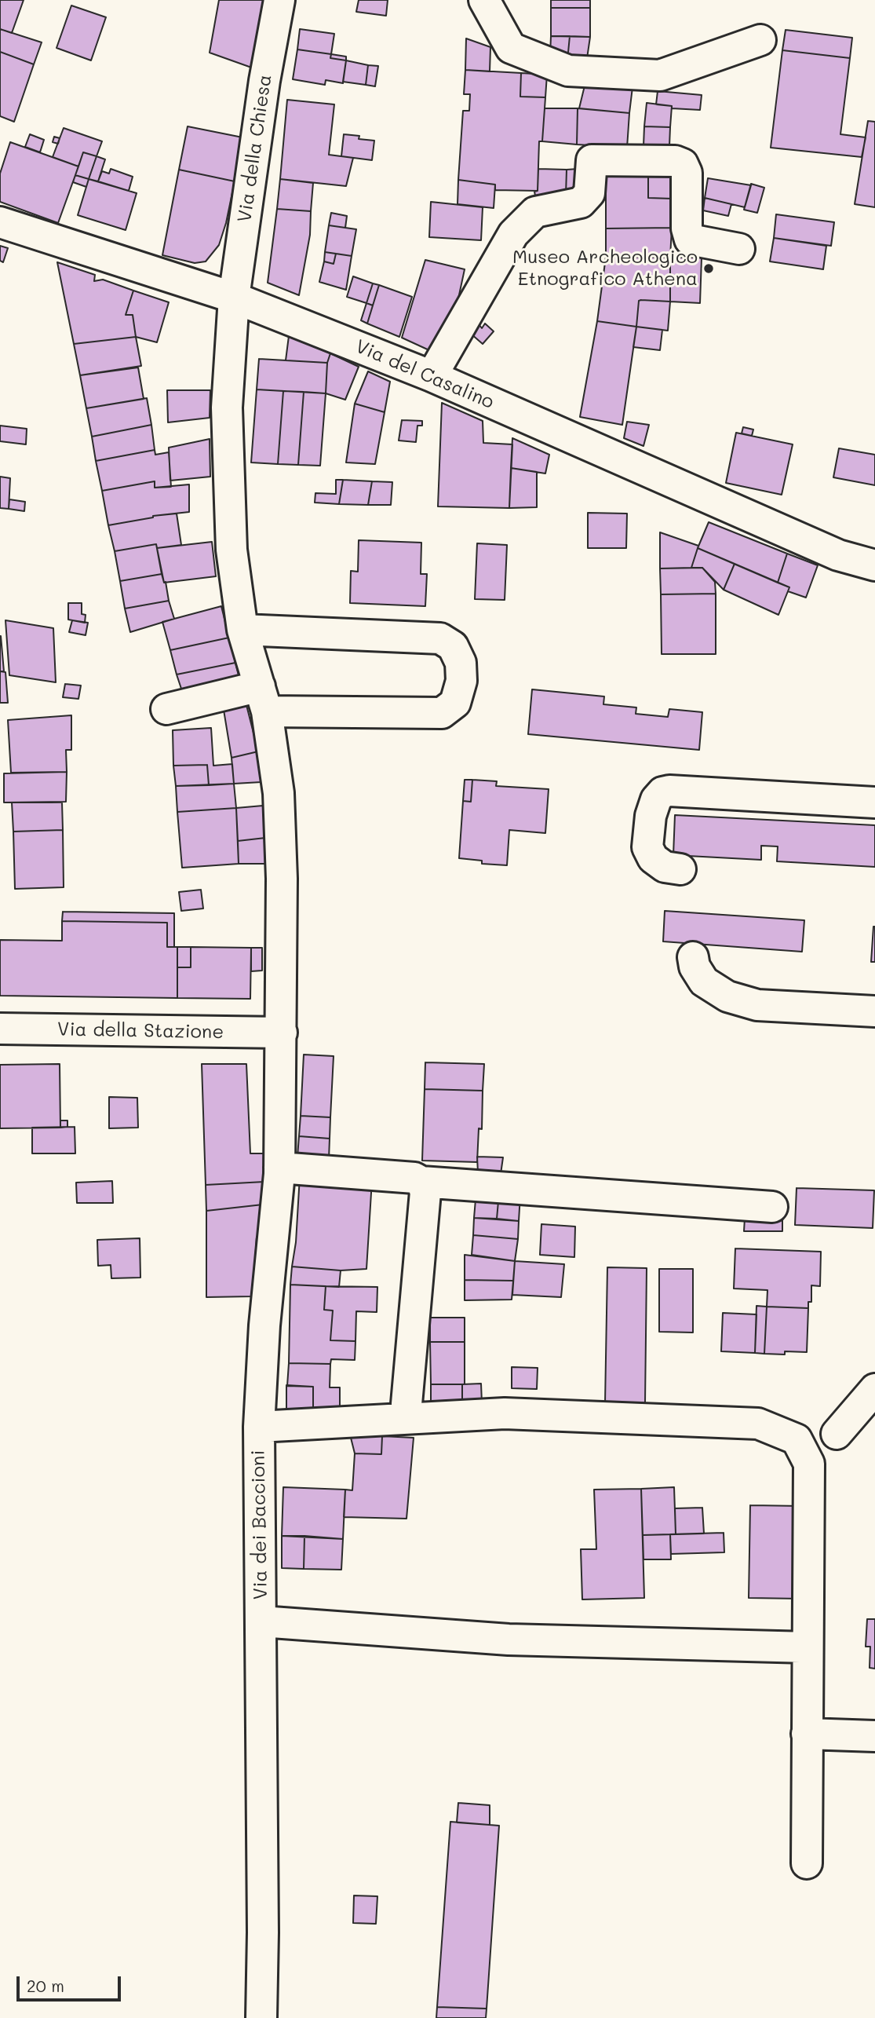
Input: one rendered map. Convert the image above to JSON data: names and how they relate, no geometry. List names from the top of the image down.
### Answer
{
  "streets": {
    "street": [
      "Via della Chiesa",
      "Via del Casalino",
      "Via della Stazione",
      "Via dei Baccioni"
    ]
  },
  "crossings": [
    ["Via della Chiesa", "Via del Casalino"],
    ["Via della Chiesa", "Via dei Baccioni"],
    ["Via della Stazione", "Via dei Baccioni"]
  ],
  "places": ["Museo Archeologico Etnografico Athena"],
  "scale_bar": "20 m"
}
